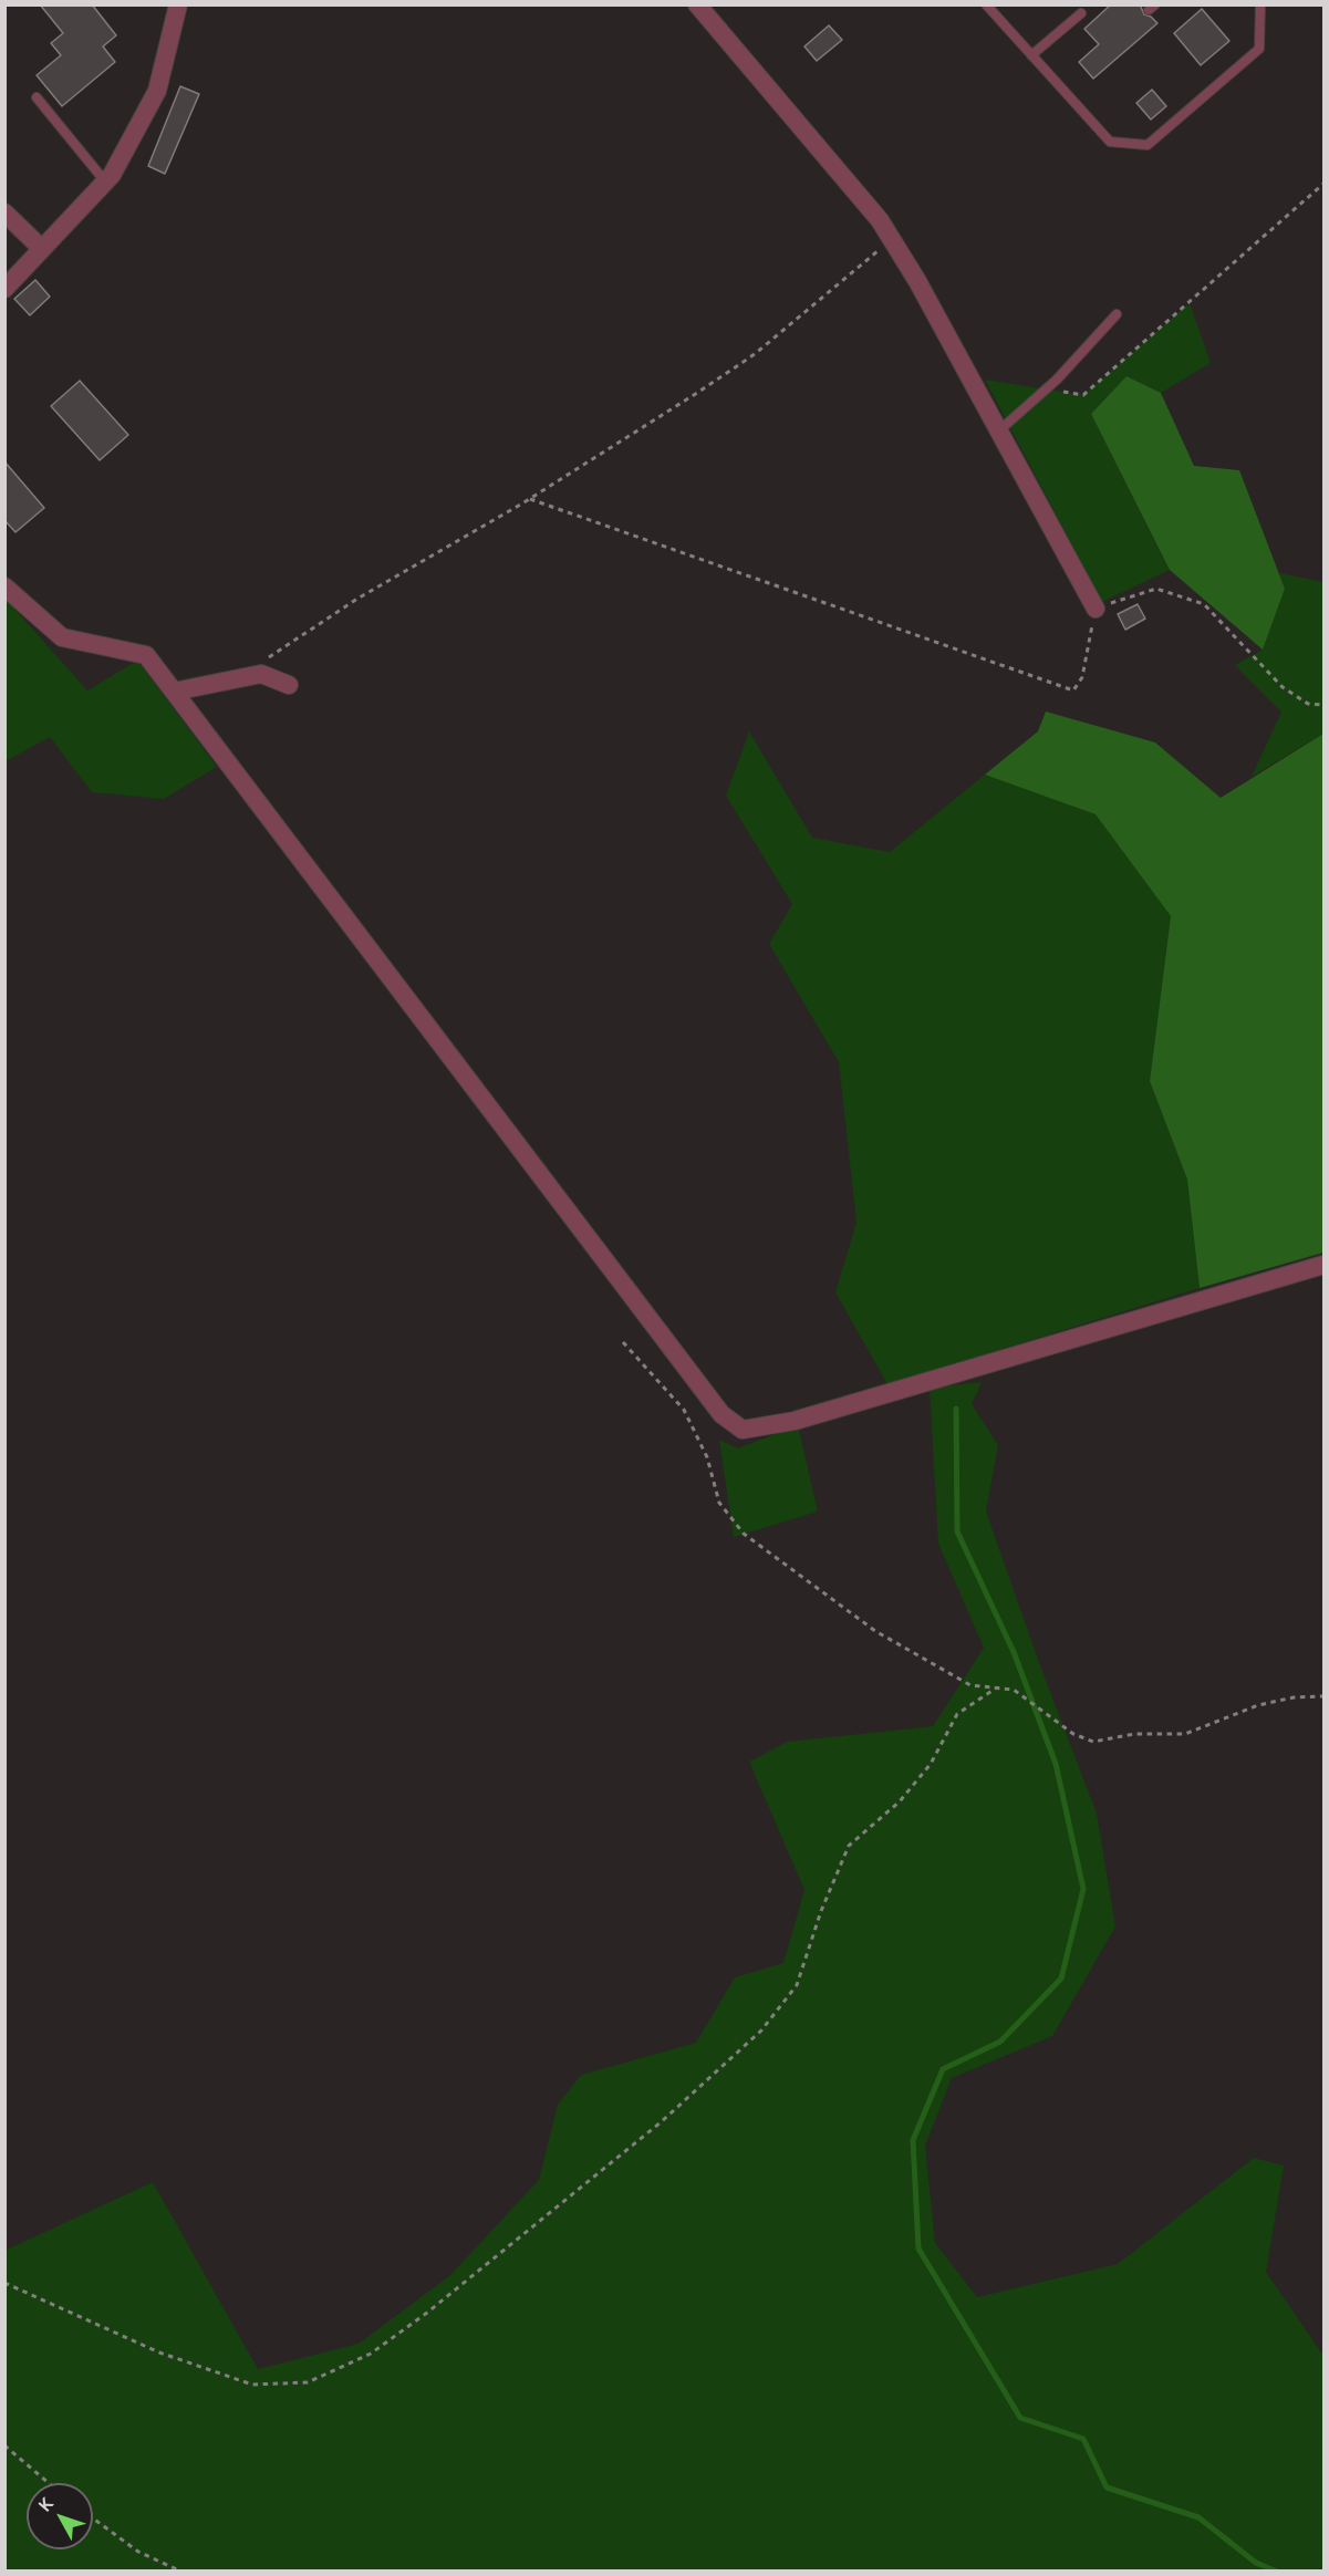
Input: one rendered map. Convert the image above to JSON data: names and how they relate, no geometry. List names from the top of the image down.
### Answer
{
  "north": "top left"
}
